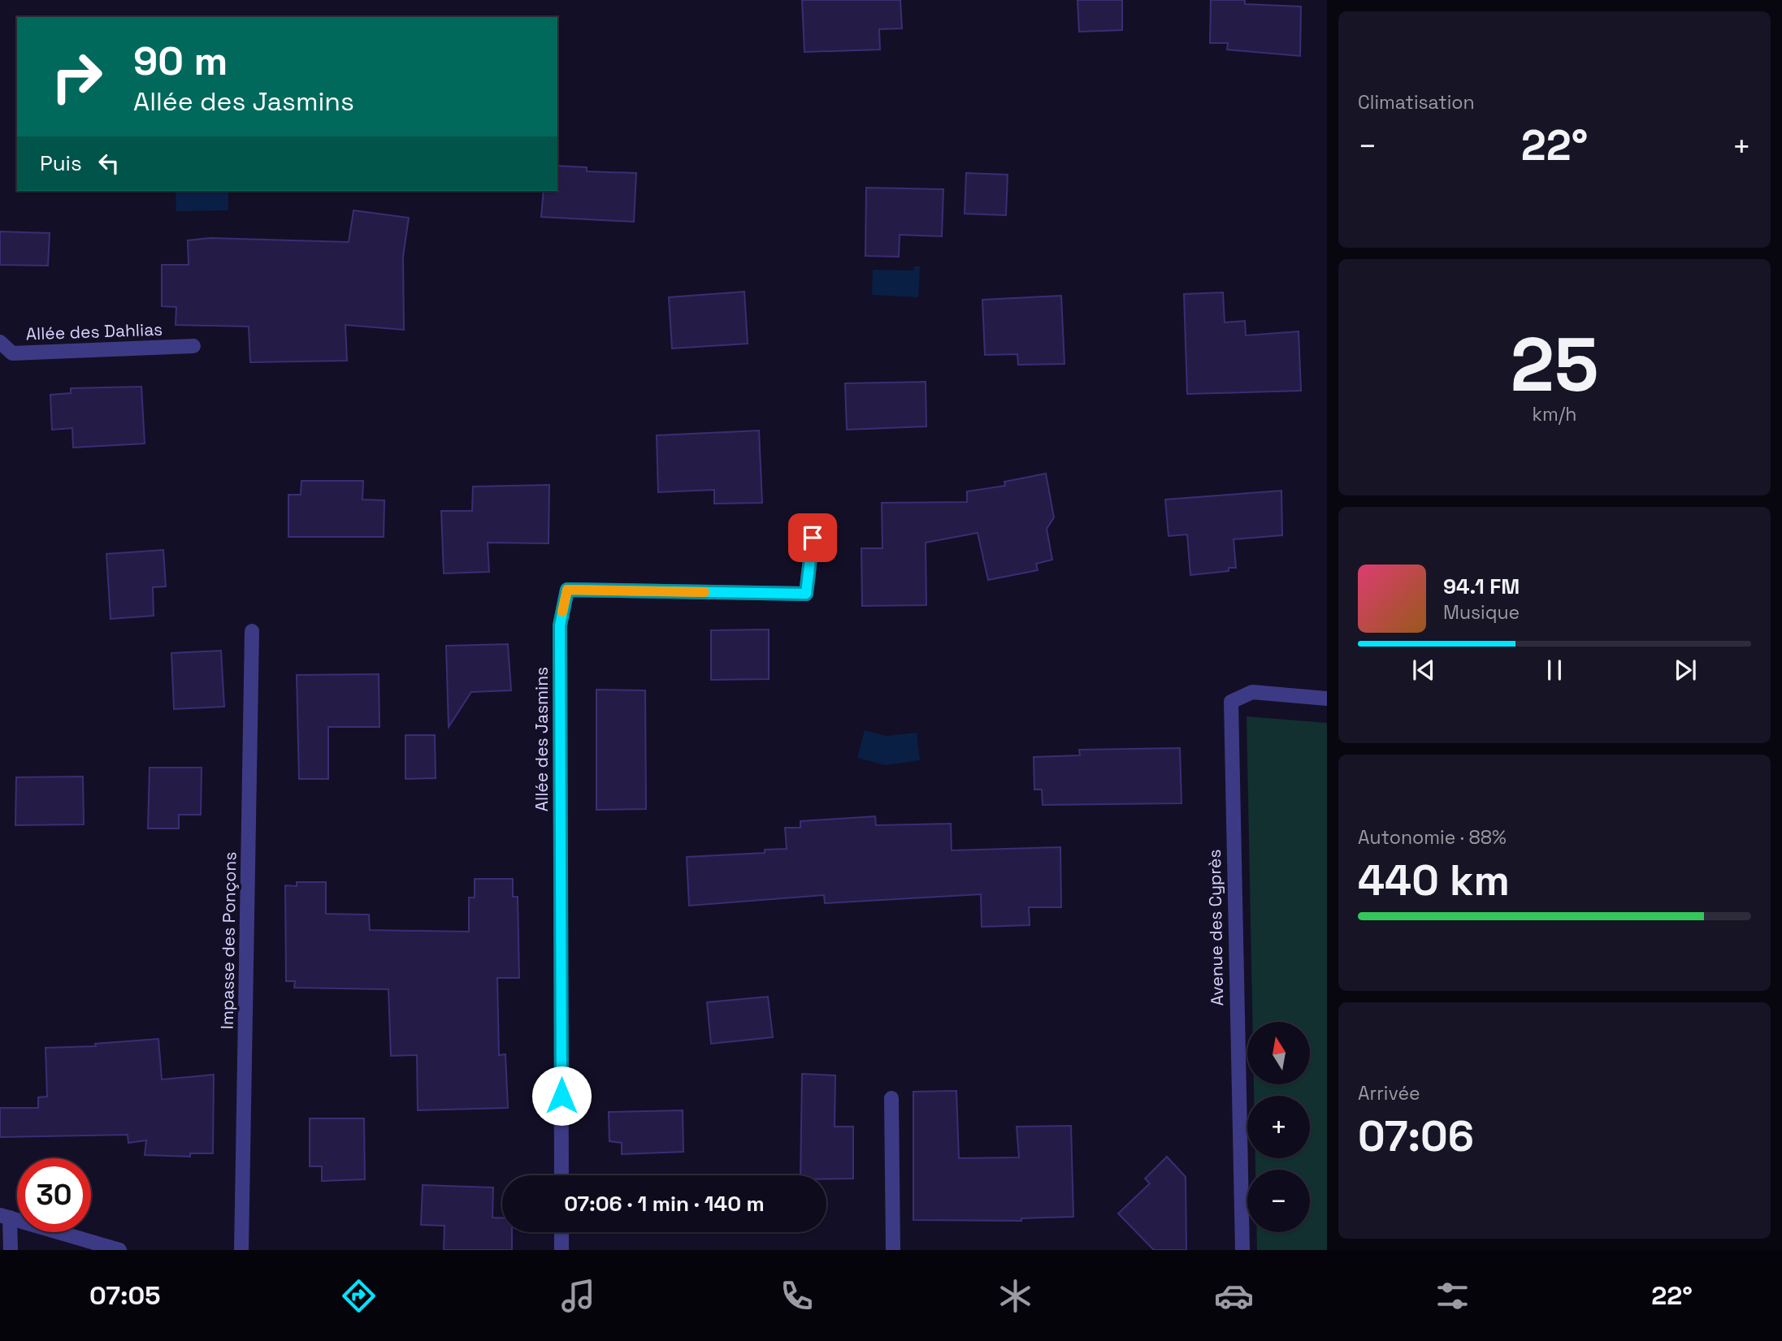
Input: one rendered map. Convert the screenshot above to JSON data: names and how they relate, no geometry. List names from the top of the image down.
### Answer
{
  "streets": {
    "street": [
      "Allée des Dahlias",
      "Allée des Jasmins",
      "Avenue des Cyprès",
      "Impasse des Ponçons"
    ]
  },
  "north": "top",
  "page": {
    "tile": [
      "Climatisation",
      ["25", "km/h"],
      ["Autonomie · 88%", "440 km"],
      ["Arrivée", "07:06"]
    ],
    "turn": ["90 m", "Allée des Jasmins"],
    "heat": ["−", "22°", "+"],
    "then": "Puis",
    "song": ["94.1 FM", "Musique"],
    "map_buttons": ["+", "−"],
    "limit": "30",
    "trip": "07:06 · 1 min · 140 m",
    "tabs": ["07:05", "22°"]
  }
}
